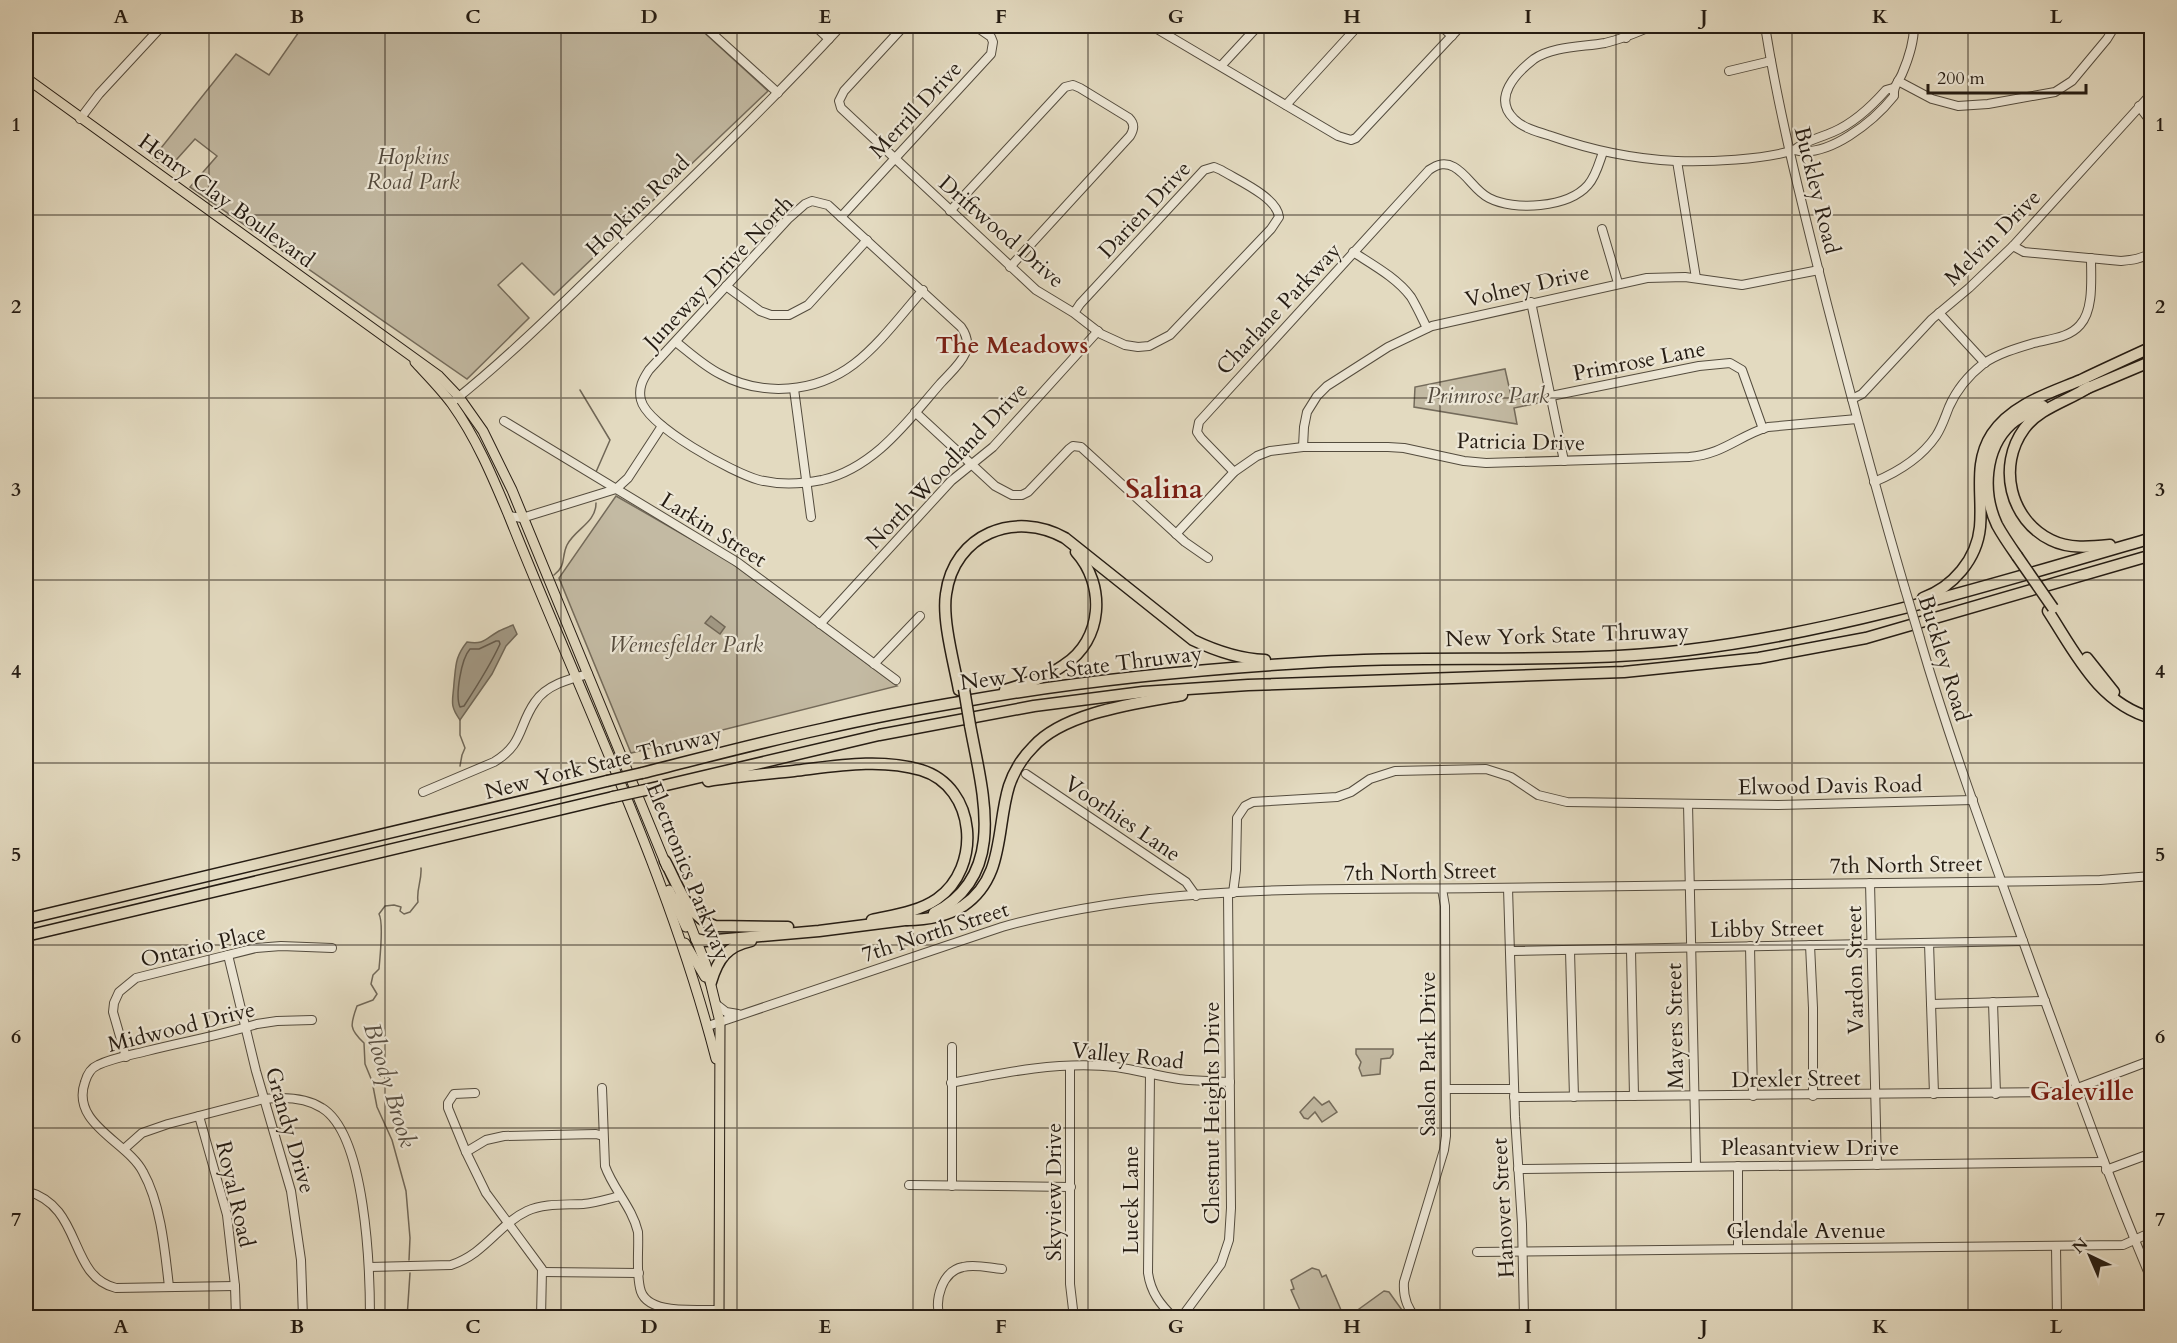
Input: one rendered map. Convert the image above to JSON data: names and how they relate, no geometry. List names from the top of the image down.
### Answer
{
  "streets": {
    "highway": ["New York State Thruway"],
    "main road": ["Henry Clay Boulevard", "Electronics Parkway"],
    "street": [
      "Merrill Drive",
      "Buckley Road",
      "Hopkins Road",
      "Darien Drive",
      "Driftwood Drive",
      "Melvin Drive",
      "Juneway Drive North",
      "Volney Drive",
      "Charlane Parkway",
      "Primrose Lane",
      "Patricia Drive",
      "North Woodland Drive",
      "Larkin Street",
      "Elwood Davis Road",
      "Voorhies Lane",
      "7th North Street",
      "Libby Street",
      "Ontario Place",
      "Vardon Street",
      "Midwood Drive",
      "Mayers Street",
      "Saslon Park Drive",
      "Valley Road",
      "Drexler Street",
      "Chestnut Heights Drive",
      "Grandy Drive",
      "Pleasantview Drive",
      "Skyview Drive",
      "Royal Road",
      "Lueck Lane",
      "Hanover Street",
      "Glendale Avenue"
    ]
  },
  "crossings": [
    ["Merrill Drive", "Driftwood Drive"],
    ["Merrill Drive", "Juneway Drive North"],
    ["Buckley Road", "Melvin Drive"],
    ["Buckley Road", "Volney Drive"],
    ["Buckley Road", "Patricia Drive"],
    ["Buckley Road", "Elwood Davis Road"],
    ["Buckley Road", "7th North Street"],
    ["Buckley Road", "Libby Street"],
    ["Buckley Road", "Drexler Street"],
    ["Buckley Road", "Pleasantview Drive"],
    ["Buckley Road", "Glendale Avenue"],
    ["Henry Clay Boulevard", "Hopkins Road"],
    ["Henry Clay Boulevard", "Electronics Parkway"],
    ["Hopkins Road", "Electronics Parkway"],
    ["Darien Drive", "Driftwood Drive"],
    ["Driftwood Drive", "North Woodland Drive"],
    ["Volney Drive", "Patricia Drive"],
    ["Charlane Parkway", "Patricia Drive"],
    ["Primrose Lane", "Patricia Drive"],
    ["North Woodland Drive", "Larkin Street"],
    ["Elwood Davis Road", "7th North Street"],
    ["Elwood Davis Road", "Chestnut Heights Drive"],
    ["Voorhies Lane", "7th North Street"],
    ["7th North Street", "Electronics Parkway"],
    ["7th North Street", "Vardon Street"],
    ["7th North Street", "Mayers Street"],
    ["7th North Street", "Saslon Park Drive"],
    ["7th North Street", "Chestnut Heights Drive"],
    ["7th North Street", "Hanover Street"],
    ["Libby Street", "Vardon Street"],
    ["Libby Street", "Mayers Street"],
    ["Libby Street", "Hanover Street"],
    ["Ontario Place", "Midwood Drive"],
    ["Ontario Place", "Grandy Drive"],
    ["Vardon Street", "Drexler Street"],
    ["Vardon Street", "Pleasantview Drive"],
    ["Midwood Drive", "Grandy Drive"],
    ["Mayers Street", "Drexler Street"],
    ["Mayers Street", "Pleasantview Drive"],
    ["Saslon Park Drive", "Drexler Street"],
    ["Valley Road", "Chestnut Heights Drive"],
    ["Valley Road", "Skyview Drive"],
    ["Valley Road", "Lueck Lane"],
    ["Drexler Street", "Hanover Street"],
    ["Pleasantview Drive", "Hanover Street"],
    ["Hanover Street", "Glendale Avenue"]
  ],
  "districts": ["The Meadows", "Salina", "Galeville"],
  "water": ["Bloody Brook"],
  "parks": ["Hopkins Road Park", "Primrose Park", "Wemesfelder Park"],
  "scale_bar": "200 m",
  "north": "top left",
  "grid": {
    "columns": [
      "A",
      "B",
      "C",
      "D",
      "E",
      "F",
      "G",
      "H",
      "I",
      "J",
      "K",
      "L"
    ],
    "rows": [
      "1",
      "2",
      "3",
      "4",
      "5",
      "6",
      "7"
    ]
  }
}
